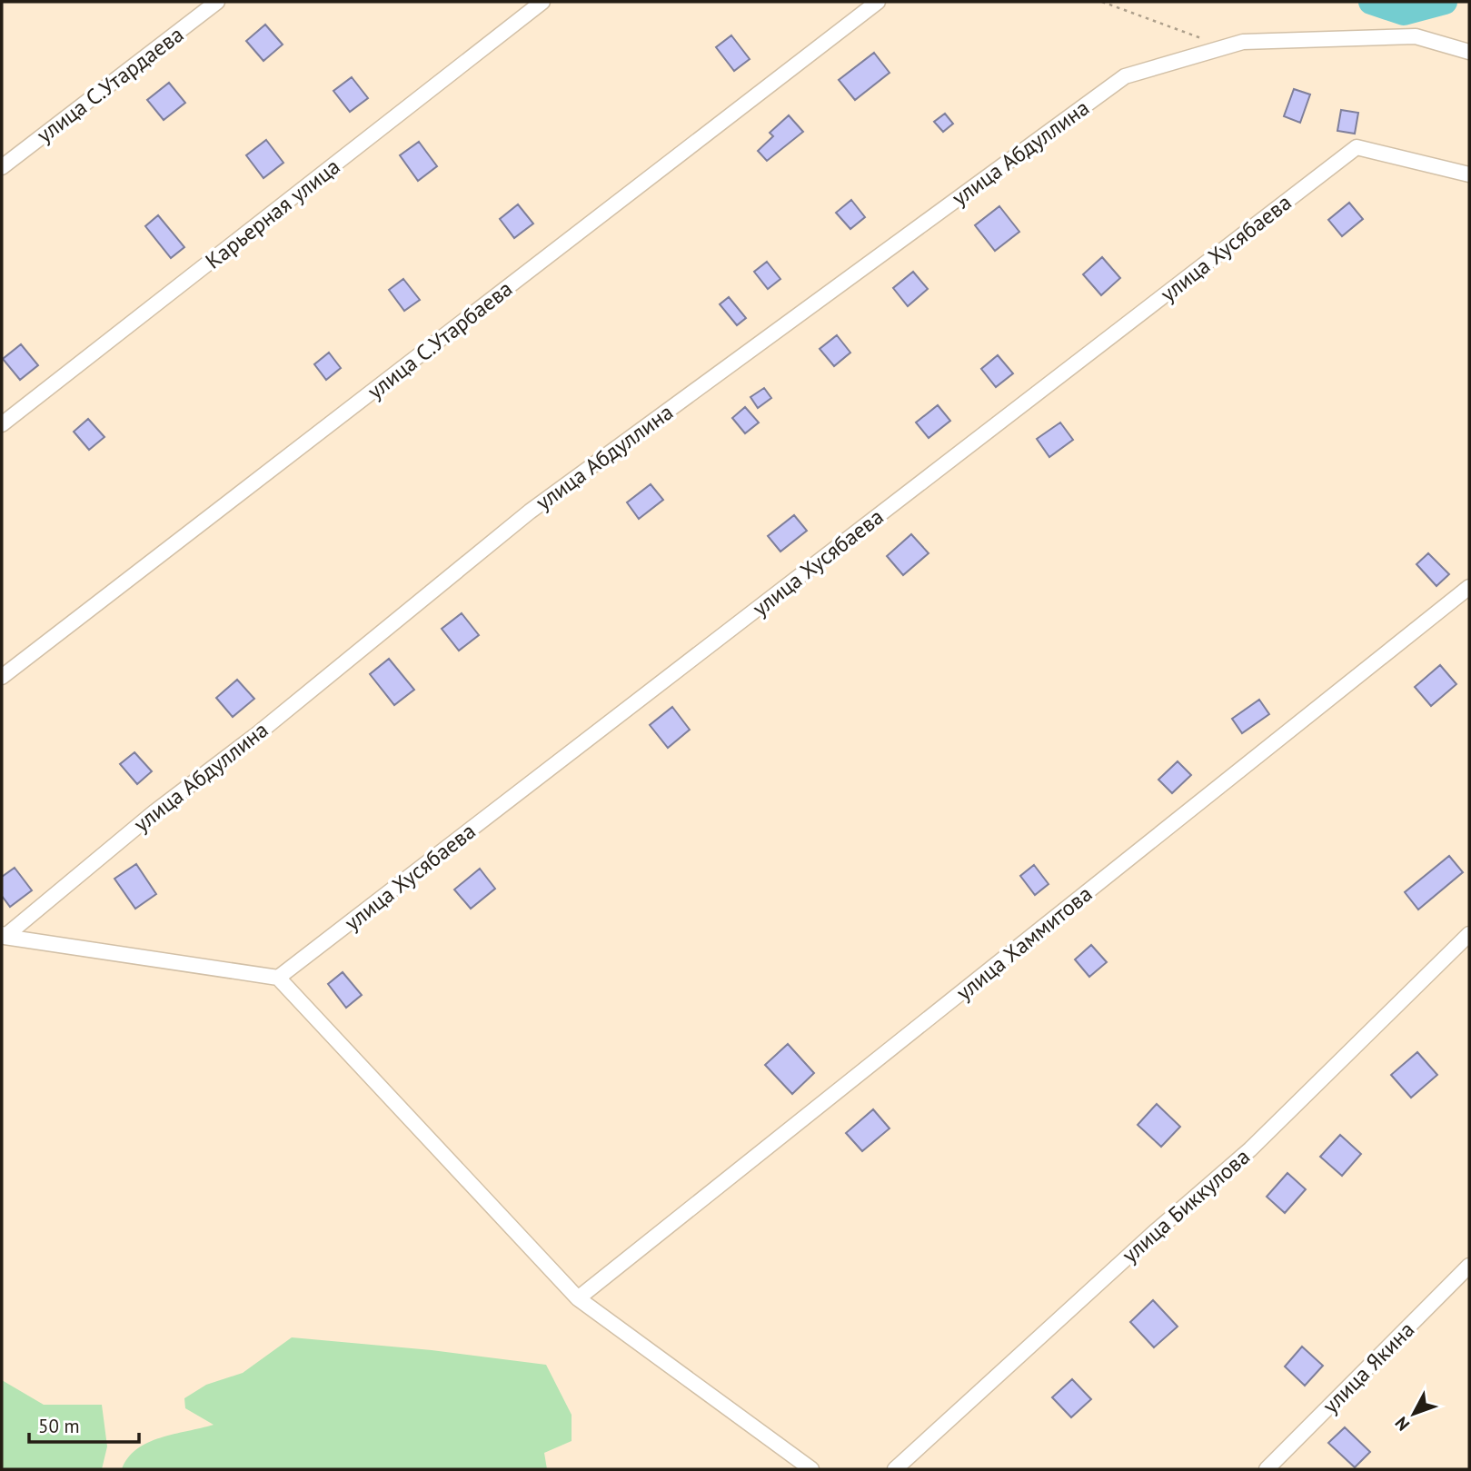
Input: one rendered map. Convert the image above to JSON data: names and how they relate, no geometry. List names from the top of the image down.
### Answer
{
  "streets": {
    "street": [
      "улица С.Утардаева",
      "улица Абдуллина",
      "Карьерная улица",
      "улица Хусябаева",
      "улица С.Утарбаева",
      "улица Хаммитова",
      "улица Биккулова",
      "улица Якина"
    ]
  },
  "scale_bar": "50 m",
  "north": "bottom left"
}
